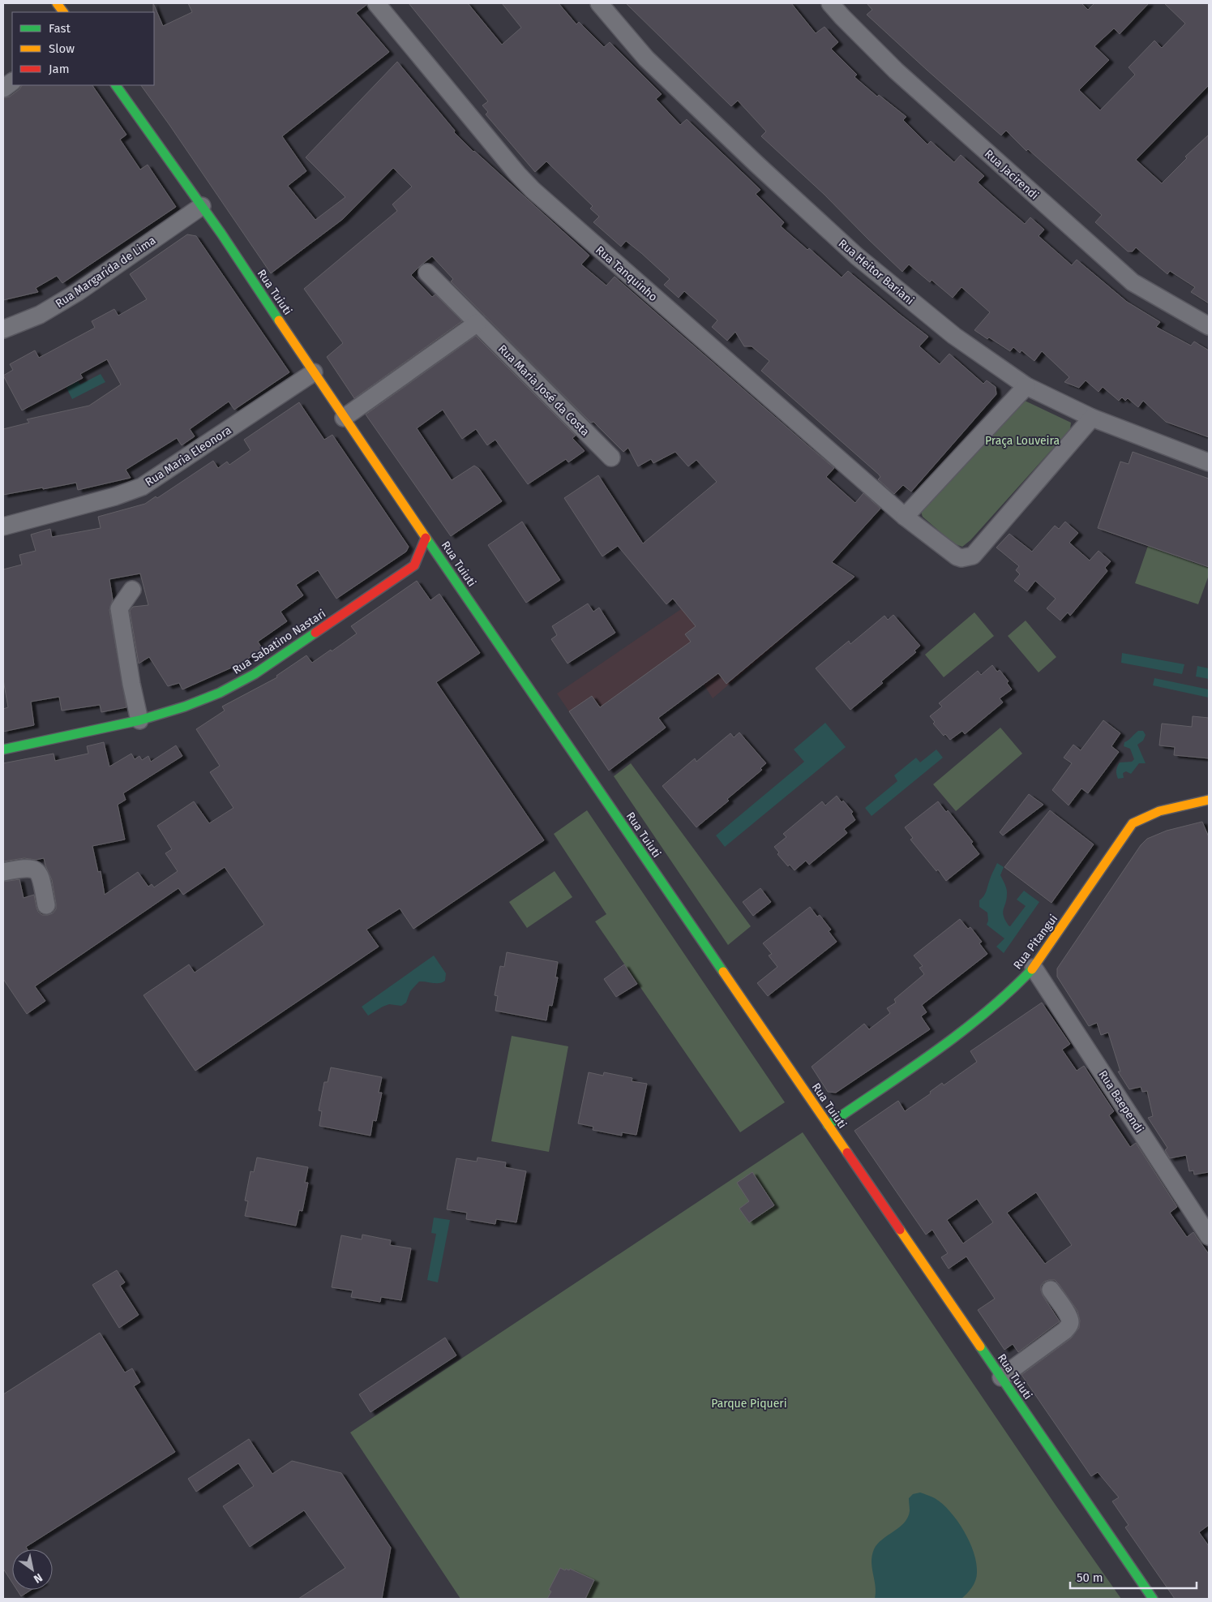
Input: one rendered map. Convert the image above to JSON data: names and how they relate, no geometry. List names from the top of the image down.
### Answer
{
  "streets": {
    "street": [
      "Rua Jacirendi",
      "Rua Margarida de Lima",
      "Rua Heitor Bariani",
      "Rua Tanquinho",
      "Rua Tuiuti",
      "Rua Maria José da Costa",
      "Rua Maria Eleonora",
      "Rua Sabatino Nastari",
      "Rua Pitangui",
      "Rua Baependi"
    ]
  },
  "crossings": [
    ["Rua Margarida de Lima", "Rua Tuiuti"],
    ["Rua Tuiuti", "Rua Maria Eleonora"],
    ["Rua Tuiuti", "Rua Sabatino Nastari"],
    ["Rua Tuiuti", "Rua Pitangui"],
    ["Rua Pitangui", "Rua Baependi"]
  ],
  "parks": ["Praça Louveira", "Parque Piqueri"],
  "legend": ["Fast", "Slow", "Jam"],
  "scale_bar": "50 m",
  "north": "bottom right"
}
